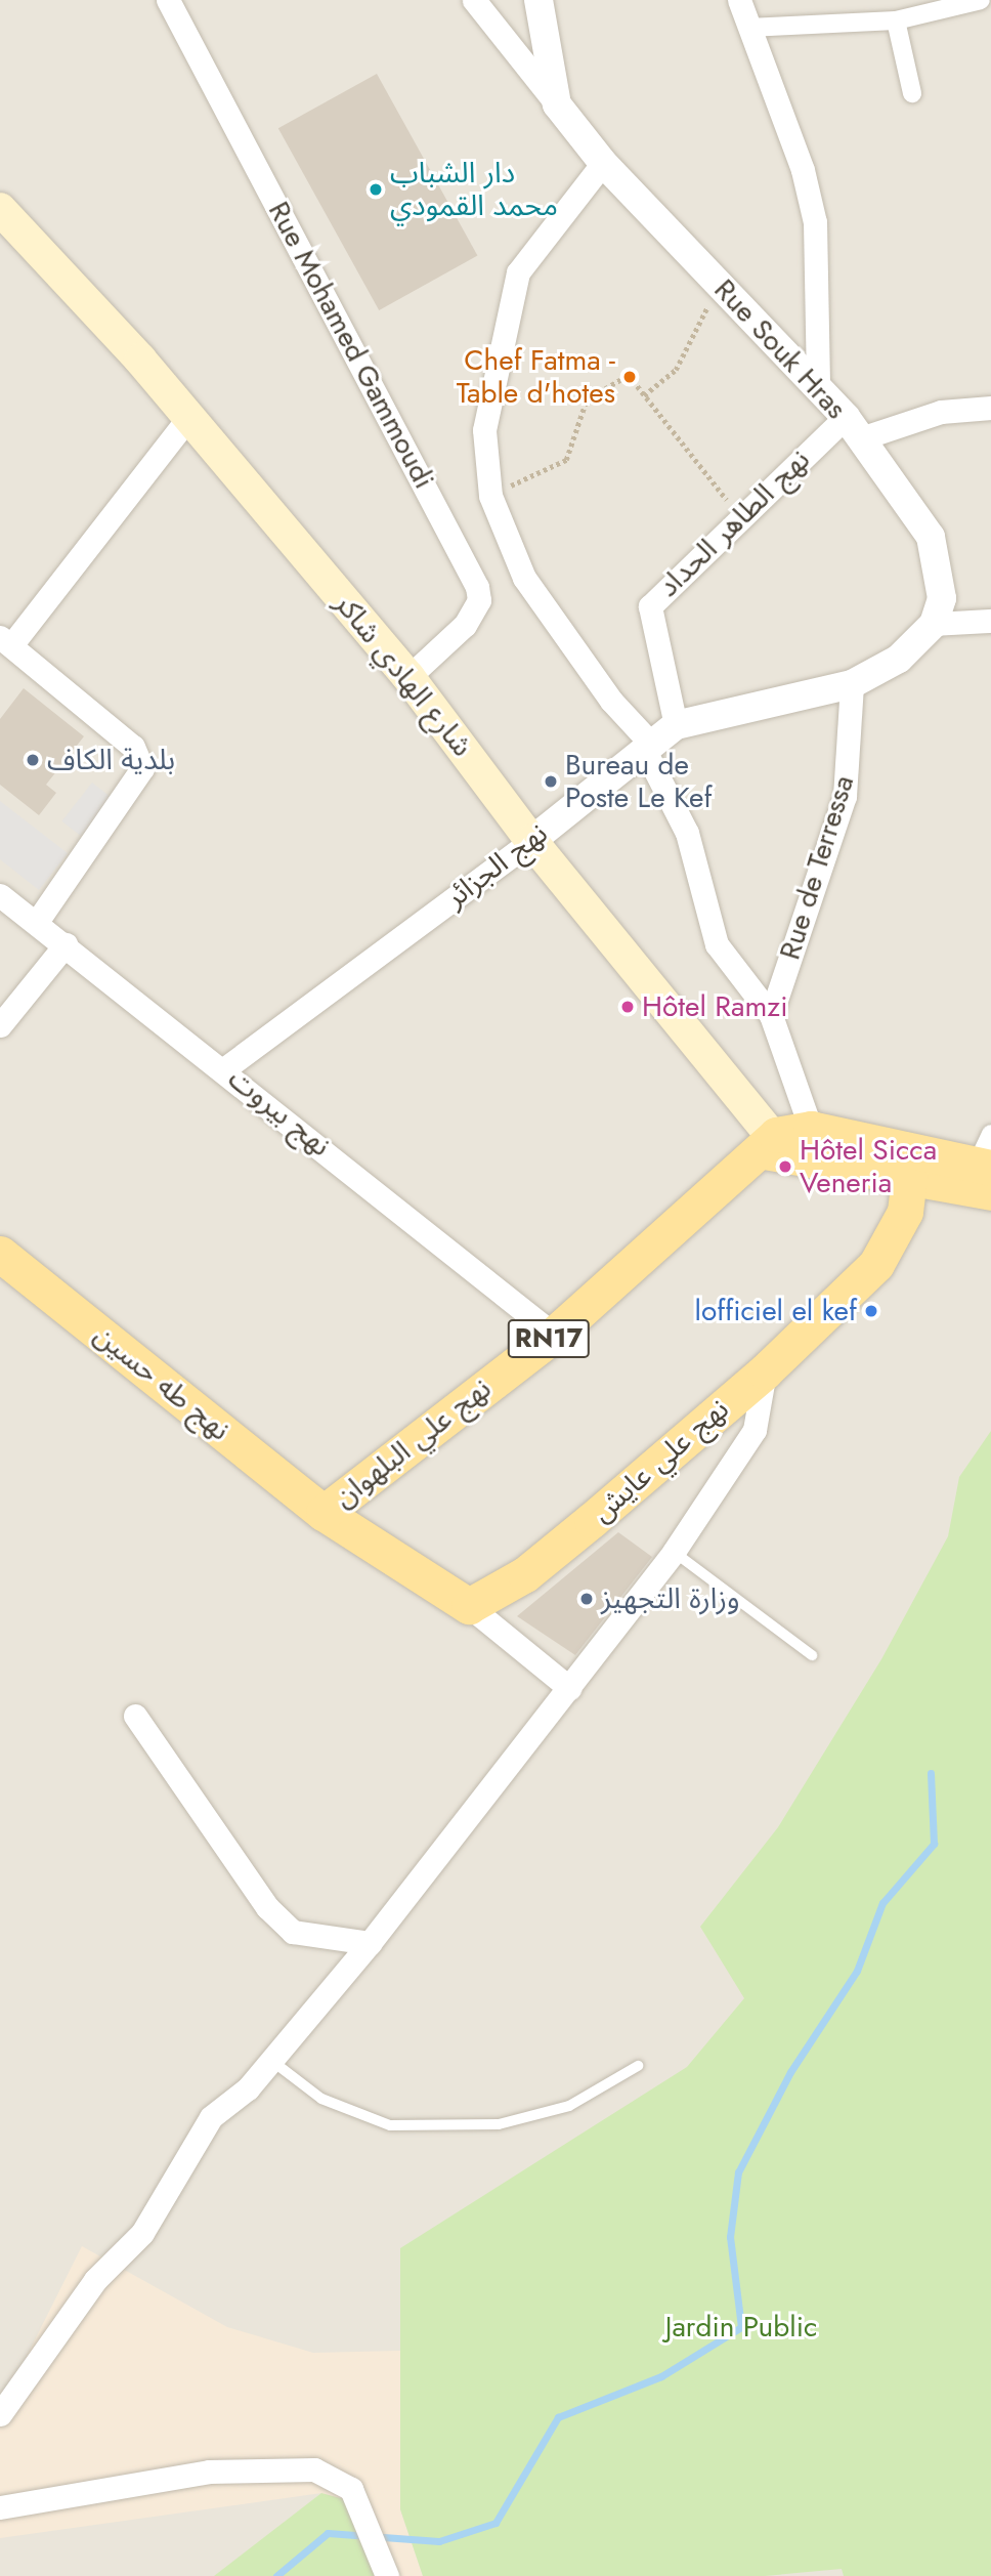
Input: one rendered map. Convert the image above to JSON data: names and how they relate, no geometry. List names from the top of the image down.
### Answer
{
  "streets": {
    "main road": [
      "شارع الهادي شاكر",
      "RN17",
      "نهج طه حسين",
      "نهج علي البلهوان",
      "نهج علي عايش"
    ],
    "street": [
      "Rue Mohamed Gammoudi",
      "Rue Souk Hras",
      "نهج الطاهر الحداد",
      "نهج الجزائر",
      "Rue de Terressa",
      "نهج بيروت"
    ]
  },
  "crossings": [
    ["Rue Mohamed Gammoudi", "شارع الهادي شاكر"],
    ["Rue Souk Hras", "نهج الطاهر الحداد"],
    ["Rue Souk Hras", "نهج الجزائر"],
    ["نهج الطاهر الحداد", "نهج الجزائر"],
    ["شارع الهادي شاكر", "نهج الجزائر"],
    ["شارع الهادي شاكر", "نهج علي البلهوان"],
    ["نهج الجزائر", "Rue de Terressa"],
    ["نهج الجزائر", "نهج بيروت"],
    ["نهج بيروت", "نهج علي البلهوان"],
    ["نهج طه حسين", "نهج علي البلهوان"]
  ],
  "parks": ["Jardin Public"],
  "places": [
    "دار الشباب محمد القمودي",
    "Chef Fatma - Table d'hotes",
    "بلدية الكاف",
    "Bureau de Poste Le Kef",
    "Hôtel Ramzi",
    "Hôtel Sicca Veneria",
    "lofficiel el kef",
    "وزارة التجهيز"
  ]
}
